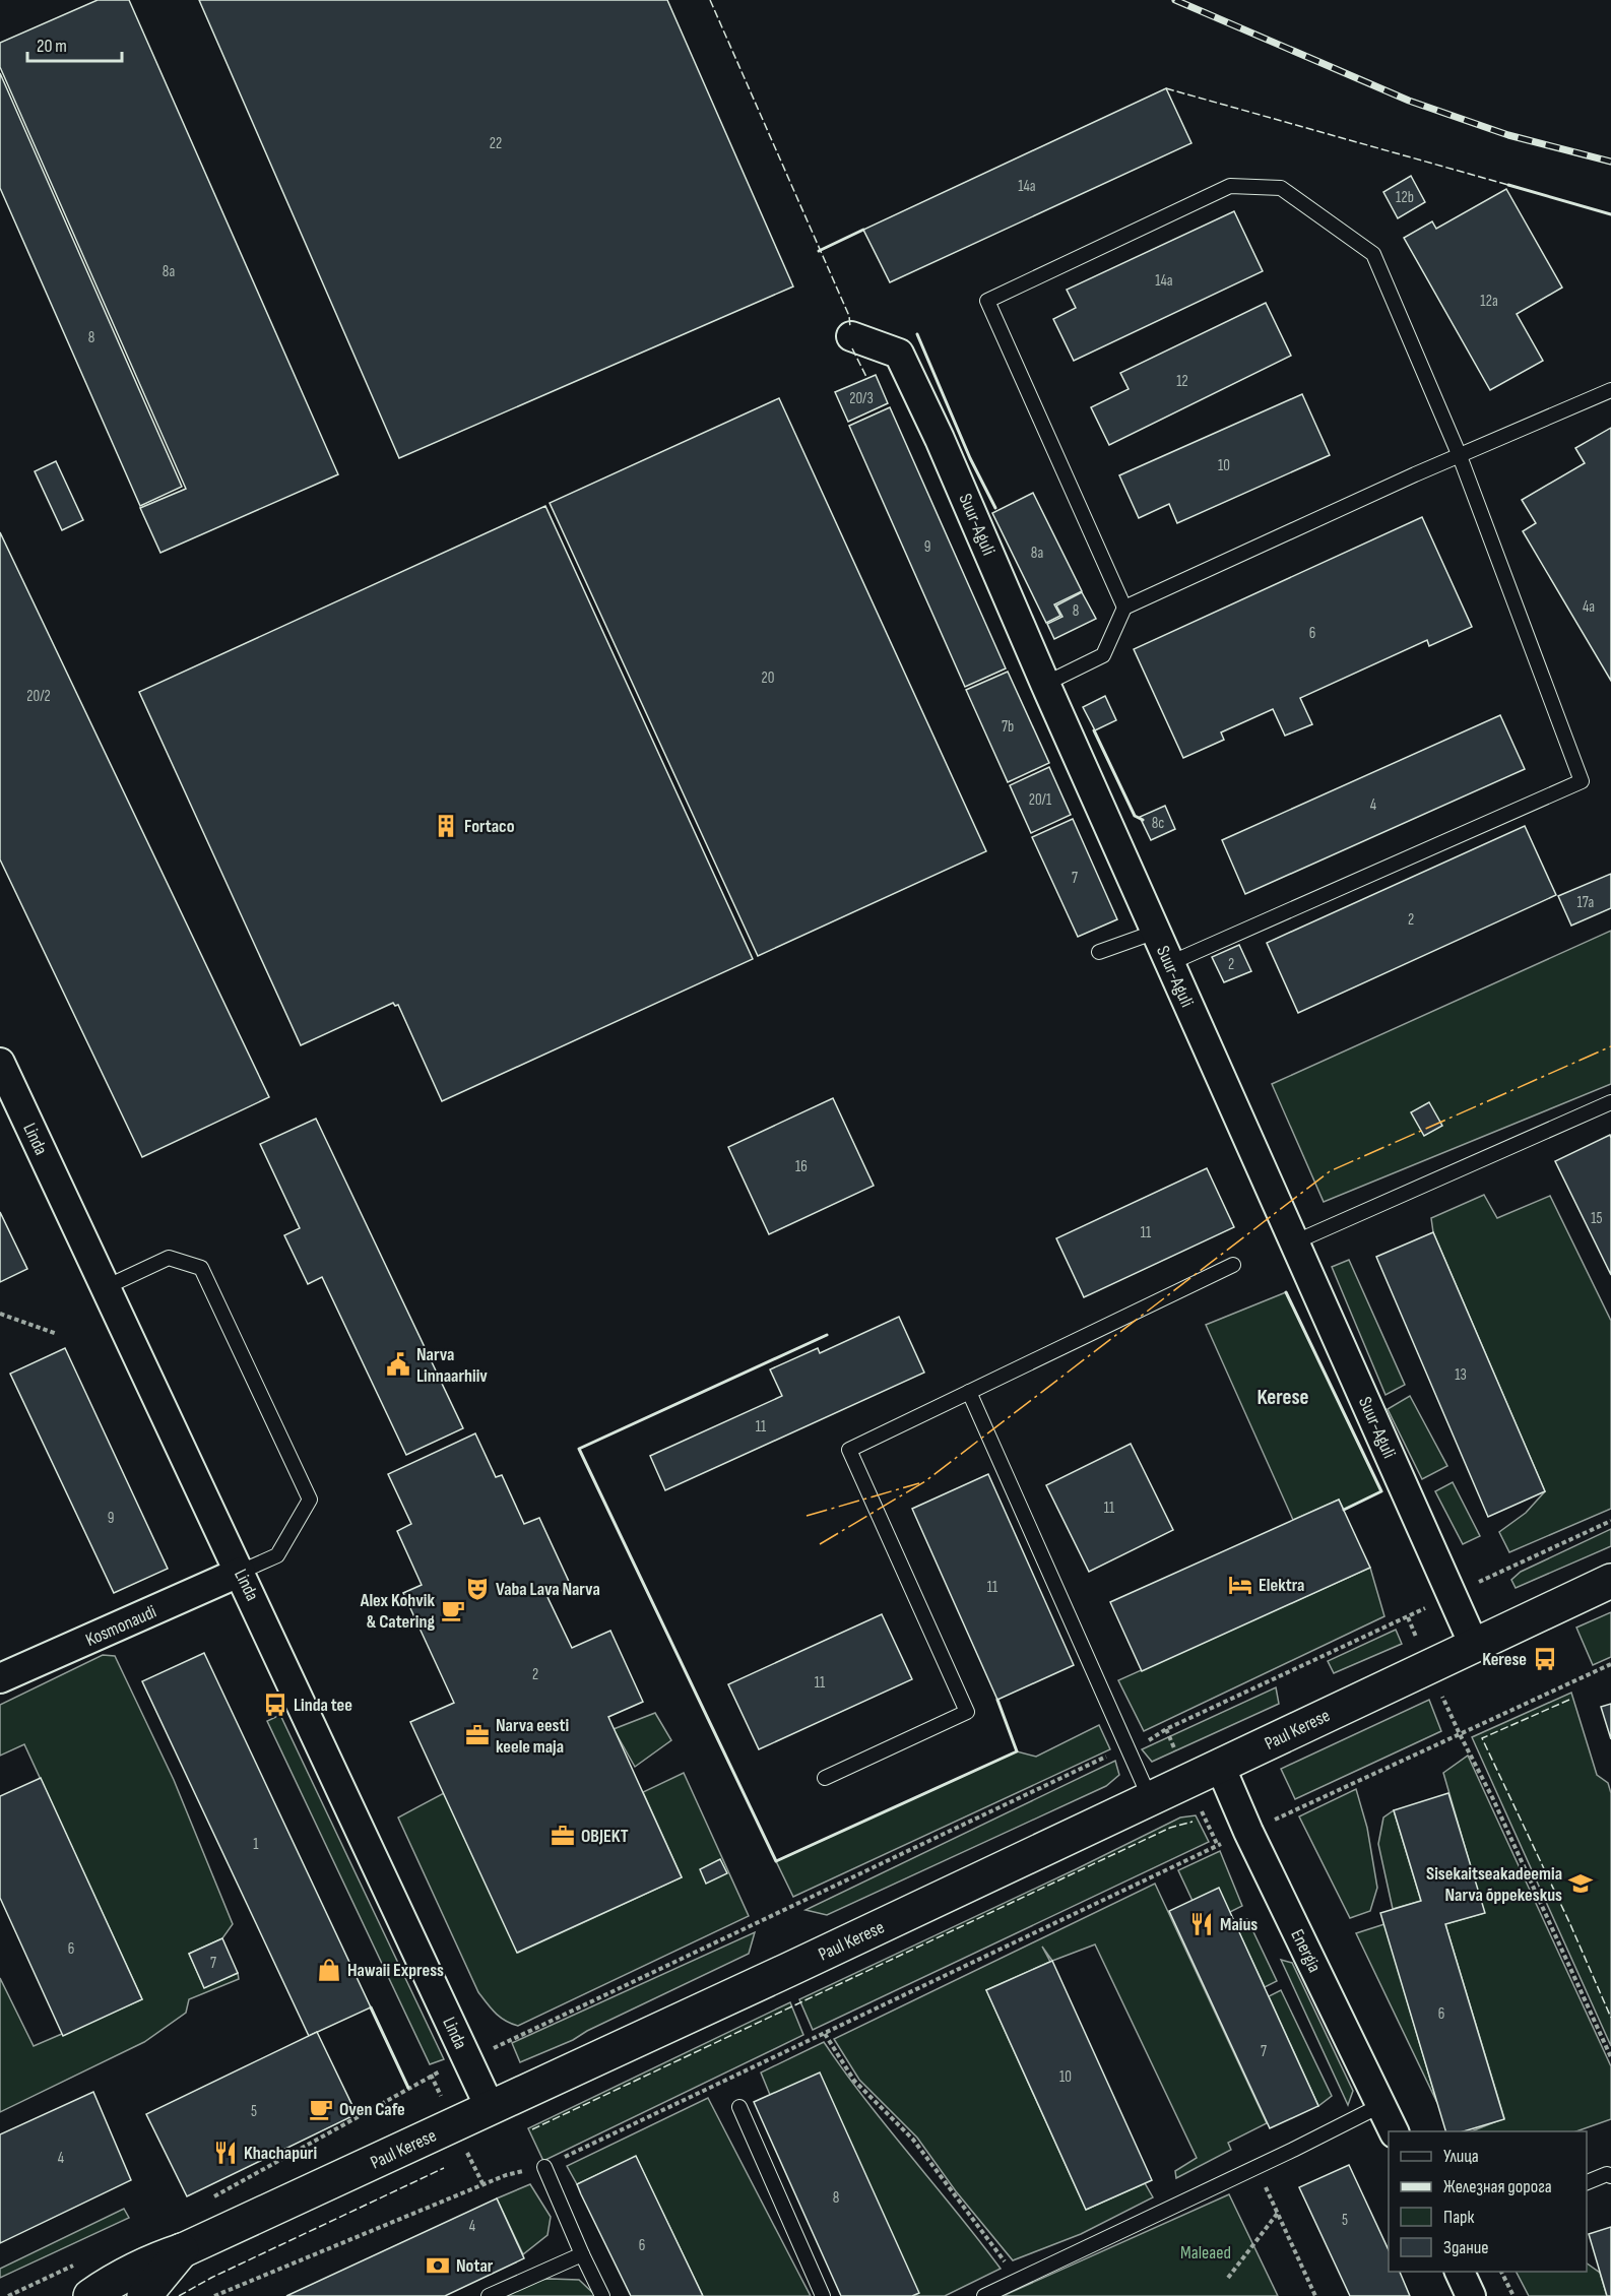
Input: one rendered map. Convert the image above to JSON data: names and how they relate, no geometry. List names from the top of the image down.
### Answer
{
  "streets": {
    "highway": ["Paul Kerese"],
    "street": [
      "Suur-Aguli",
      "Linda",
      "Kosmonaudi",
      "Energia"
    ]
  },
  "crossings": [
    ["Suur-Aguli", "Paul Kerese"],
    ["Linda", "Kosmonaudi"],
    ["Linda", "Paul Kerese"],
    ["Paul Kerese", "Energia"]
  ],
  "districts": ["Kerese"],
  "parks": ["Maleaed"],
  "places": {
    "building": ["Fortaco"],
    "public building": ["Narva Linnaarhiiv"],
    "hotel": ["Elektra"],
    "theatre": ["Vaba Lava Narva"],
    "cafe": ["Alex Kohvik & Catering", "Oven Cafe"],
    "bus stop": ["Kerese", "Linda tee"],
    "office": ["Narva eesti keele maja", "OBJEKT"],
    "school or university": ["Sisekaitseakadeemia Narva õppekeskus"],
    "restaurant": ["Maius", "Khachapuri"],
    "shop": ["Hawaii Express"],
    "bank": ["Notar"]
  },
  "house_numbers": [
    "22",
    "14a",
    "12b",
    "8a",
    "14a",
    "12a",
    "8",
    "12",
    "20/3",
    "10",
    "9",
    "8a",
    "4a",
    "8",
    "6",
    "20",
    "20/2",
    "7b",
    "20/1",
    "4",
    "8c",
    "7",
    "17a",
    "2",
    "2",
    "16",
    "15",
    "11",
    "13",
    "11",
    "11",
    "9",
    "11",
    "2",
    "11",
    "1",
    "6",
    "7",
    "6",
    "7",
    "10",
    "5",
    "4",
    "8",
    "5",
    "4",
    "6"
  ],
  "legend": [
    "Улица",
    "Железная дорога",
    "Парк",
    "Здание"
  ],
  "scale_bar": "20 m"
}
